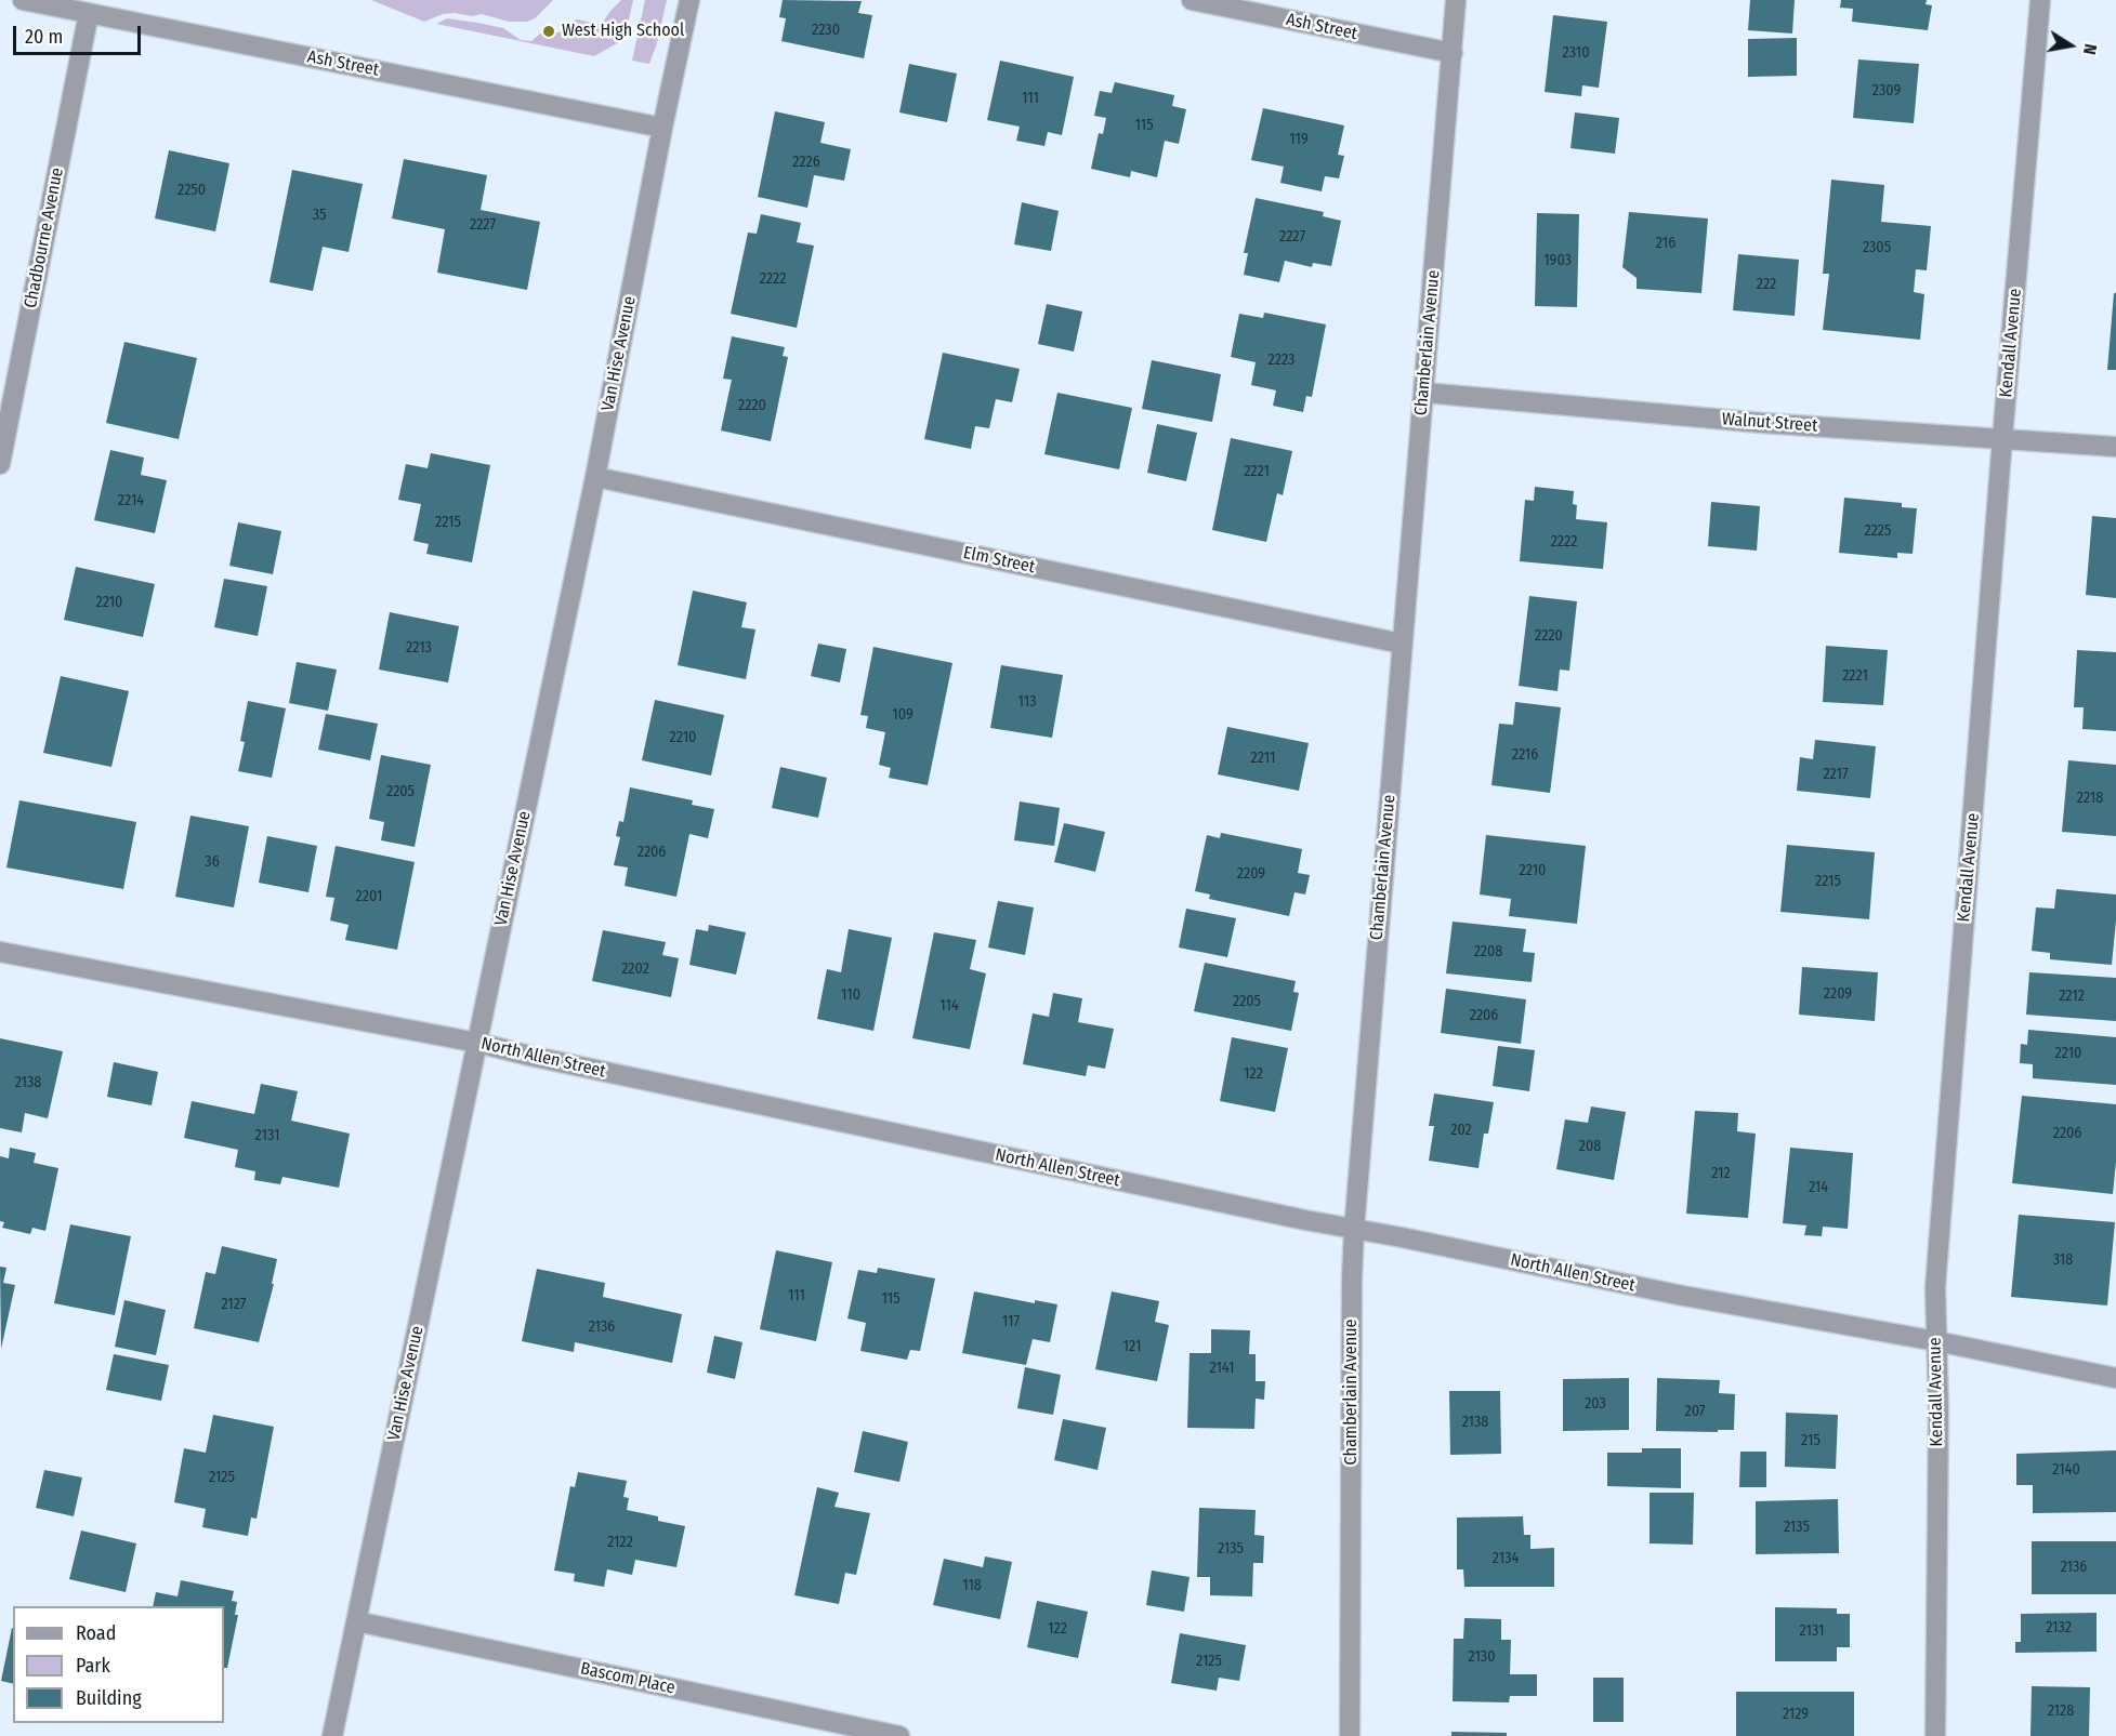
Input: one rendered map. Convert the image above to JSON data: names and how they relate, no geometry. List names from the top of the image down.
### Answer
{
  "streets": {
    "street": [
      "Ash Street",
      "Chadbourne Avenue",
      "Chamberlain Avenue",
      "Kendall Avenue",
      "Van Hise Avenue",
      "Walnut Street",
      "Elm Street",
      "North Allen Street",
      "Bascom Place"
    ]
  },
  "crossings": [
    ["Ash Street", "Chadbourne Avenue"],
    ["Ash Street", "Chamberlain Avenue"],
    ["Ash Street", "Van Hise Avenue"],
    ["Chamberlain Avenue", "Walnut Street"],
    ["Chamberlain Avenue", "Elm Street"],
    ["Chamberlain Avenue", "North Allen Street"],
    ["Kendall Avenue", "Walnut Street"],
    ["Kendall Avenue", "North Allen Street"],
    ["Van Hise Avenue", "Elm Street"],
    ["Van Hise Avenue", "North Allen Street"],
    ["Van Hise Avenue", "Bascom Place"]
  ],
  "places": ["West High School"],
  "house_numbers": [
    "2230",
    "2310",
    "2309",
    "111",
    "115",
    "119",
    "2226",
    "2250",
    "35",
    "2227",
    "2227",
    "216",
    "2305",
    "1903",
    "2222",
    "222",
    "2223",
    "2220",
    "2221",
    "2214",
    "2215",
    "2225",
    "2222",
    "2210",
    "2220",
    "2213",
    "2221",
    "113",
    "109",
    "2210",
    "2216",
    "2211",
    "2217",
    "2205",
    "2218",
    "2206",
    "36",
    "2210",
    "2209",
    "2215",
    "2201",
    "2208",
    "2202",
    "2209",
    "110",
    "2212",
    "2205",
    "114",
    "2206",
    "2210",
    "122",
    "2138",
    "202",
    "2206",
    "2131",
    "208",
    "212",
    "214",
    "318",
    "111",
    "115",
    "2127",
    "117",
    "2136",
    "121",
    "2141",
    "203",
    "207",
    "2138",
    "215",
    "2140",
    "2125",
    "2135",
    "2122",
    "2135",
    "2134",
    "2136",
    "118",
    "2132",
    "122",
    "2131",
    "2130",
    "2125",
    "2128",
    "2129"
  ],
  "legend": ["Road", "Park", "Building"],
  "scale_bar": "20 m",
  "north": "right"
}
